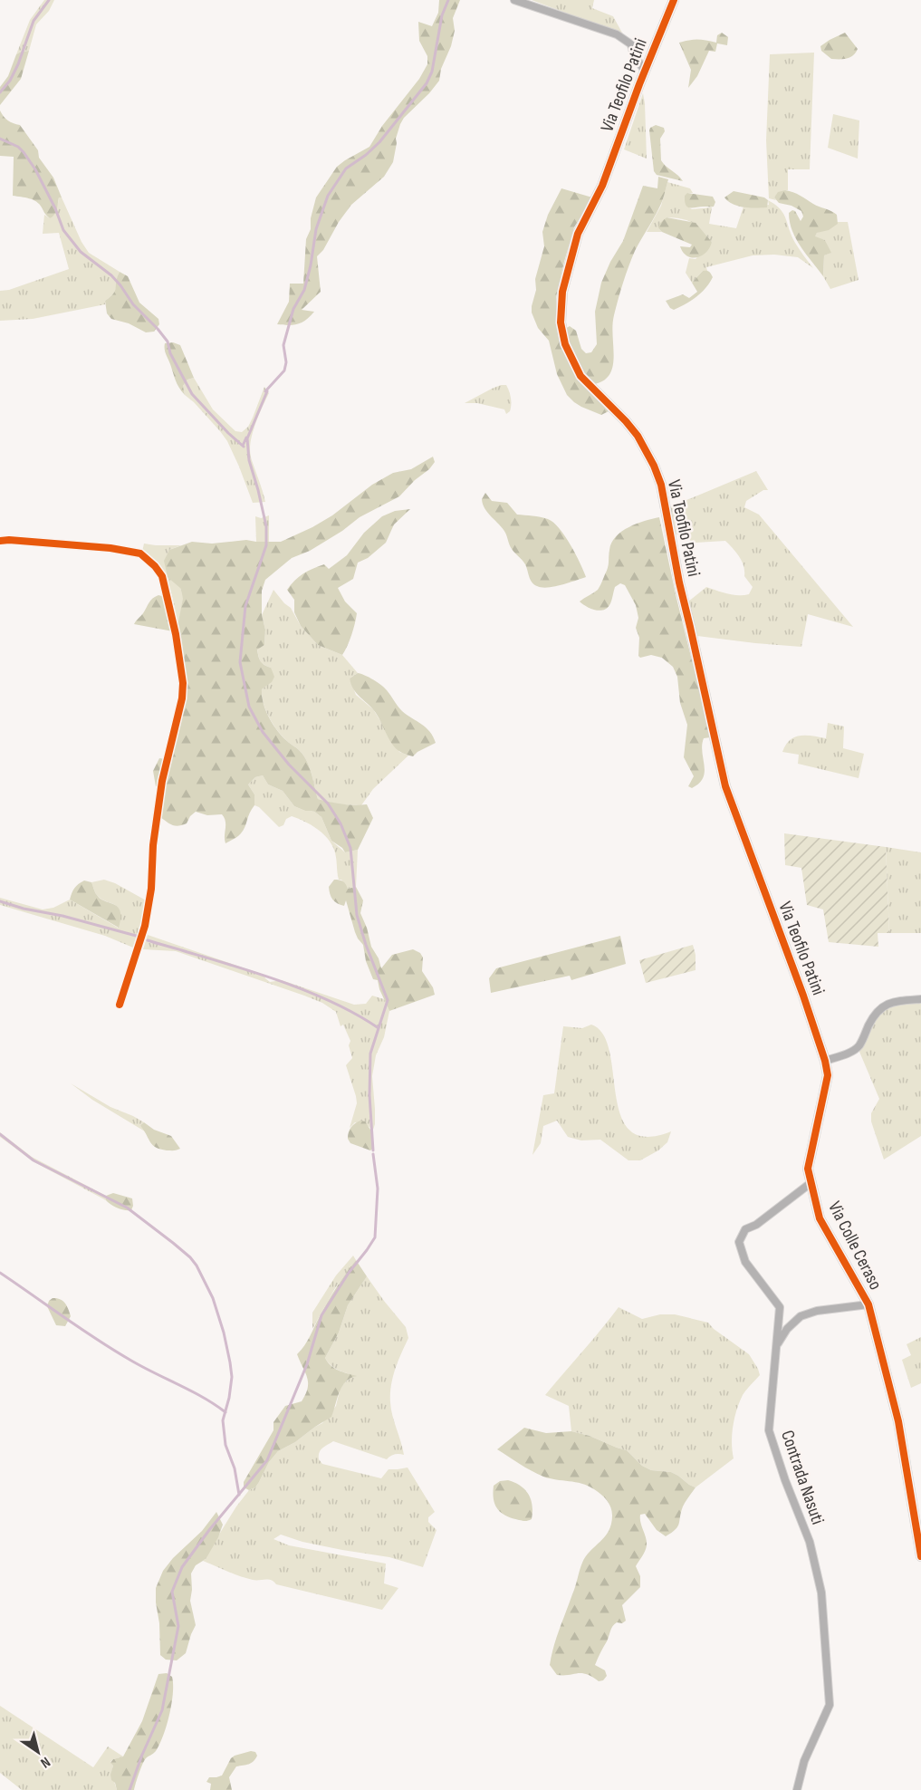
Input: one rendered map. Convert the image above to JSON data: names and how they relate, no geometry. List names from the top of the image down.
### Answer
{
  "streets": {
    "street": ["Via Teofilo Patini", "Via Colle Ceraso", "Contrada Nasuti"]
  },
  "crossings": [
    ["Via Teofilo Patini", "Via Colle Ceraso"],
    ["Via Colle Ceraso", "Contrada Nasuti"]
  ],
  "north": "bottom right"
}
